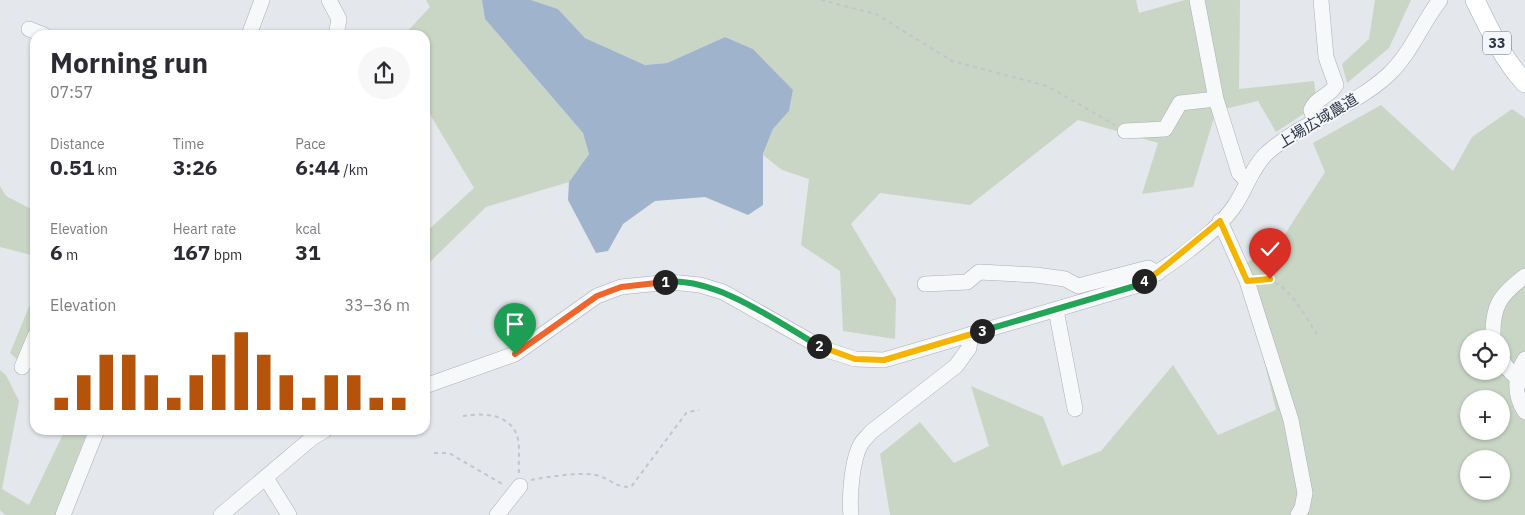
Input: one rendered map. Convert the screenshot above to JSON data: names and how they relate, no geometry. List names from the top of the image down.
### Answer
{
  "streets": {
    "main road": ["33"],
    "street": ["上場広域農道"]
  },
  "page": {
    "heading": ["Morning run", "07:57"],
    "stats": [
      ["Distance", "0.51 km"],
      ["Time", "3:26"],
      ["Pace", "6:44 /km"],
      ["Elevation", "6 m"],
      ["Heart rate", "167 bpm"],
      ["kcal", "31"]
    ],
    "pins": [
      "4",
      "1",
      "3",
      "2"
    ],
    "chart": ["Elevation", "33–36 m"],
    "map_buttons": ["+", "−"]
  }
}
